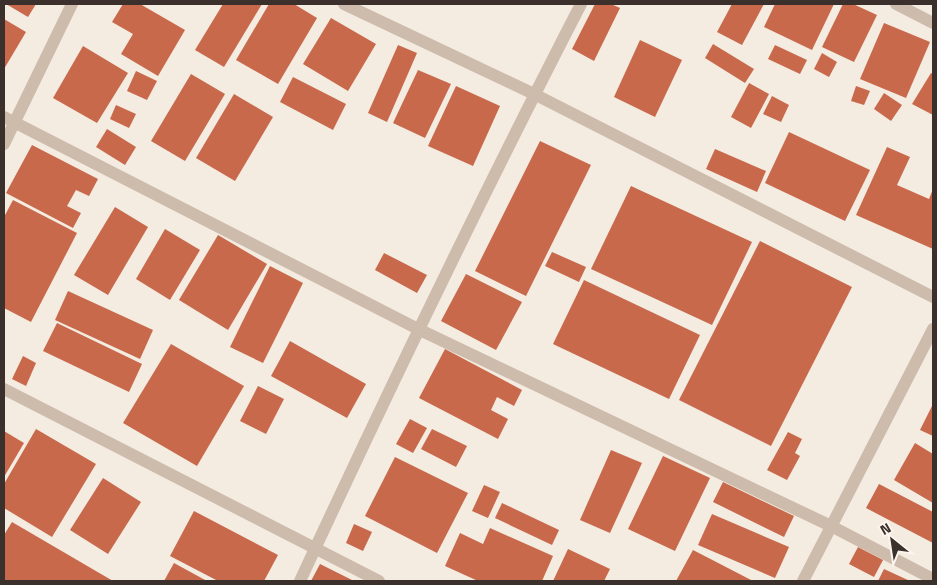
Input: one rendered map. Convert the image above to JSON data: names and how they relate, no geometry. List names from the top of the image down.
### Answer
{
  "north": "top left"
}
